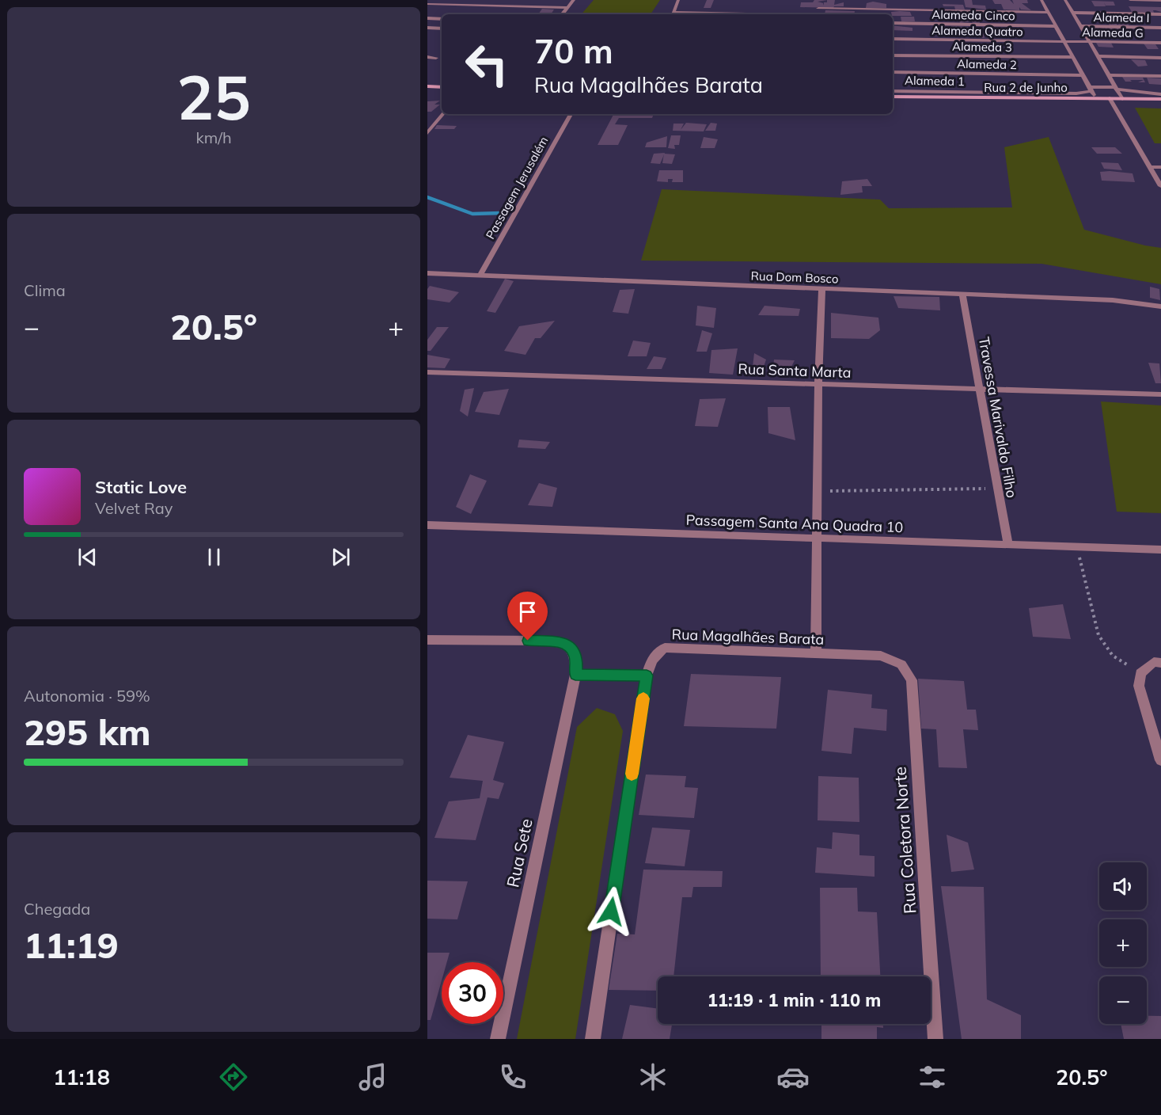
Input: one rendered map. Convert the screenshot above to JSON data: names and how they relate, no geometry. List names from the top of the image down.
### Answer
{
  "streets": {
    "street": [
      "Alameda Cinco",
      "Alameda I",
      "Alameda Quatro",
      "Alameda G",
      "Alameda 3",
      "Alameda 2",
      "Alameda 1",
      "Rua 2 de Junho",
      "Passagem Jerusalém",
      "Rua Dom Bosco",
      "Rua Santa Marta",
      "Travessa Marivaldo Filho",
      "Passagem Santa Ana Quadra 10",
      "Rua Magalhães Barata",
      "Rua Coletora Norte",
      "Rua Sete"
    ]
  },
  "crossings": [
    ["Alameda Quatro", "Alameda G"],
    ["Passagem Jerusalém", "Rua Dom Bosco"],
    ["Rua Dom Bosco", "Travessa Marivaldo Filho"],
    ["Rua Santa Marta", "Travessa Marivaldo Filho"],
    ["Travessa Marivaldo Filho", "Passagem Santa Ana Quadra 10"],
    ["Rua Magalhães Barata", "Rua Coletora Norte"]
  ],
  "page": {
    "tile": [
      ["25", "km/h"],
      "Clima",
      ["Autonomia · 59%", "295 km"],
      ["Chegada", "11:19"]
    ],
    "turn": ["70 m", "Rua Magalhães Barata"],
    "heat": ["−", "20.5°", "+"],
    "song": ["Static Love", "Velvet Ray"],
    "map_buttons": ["+", "−"],
    "limit": "30",
    "trip": "11:19 · 1 min · 110 m",
    "tabs": ["11:18", "20.5°"]
  }
}
